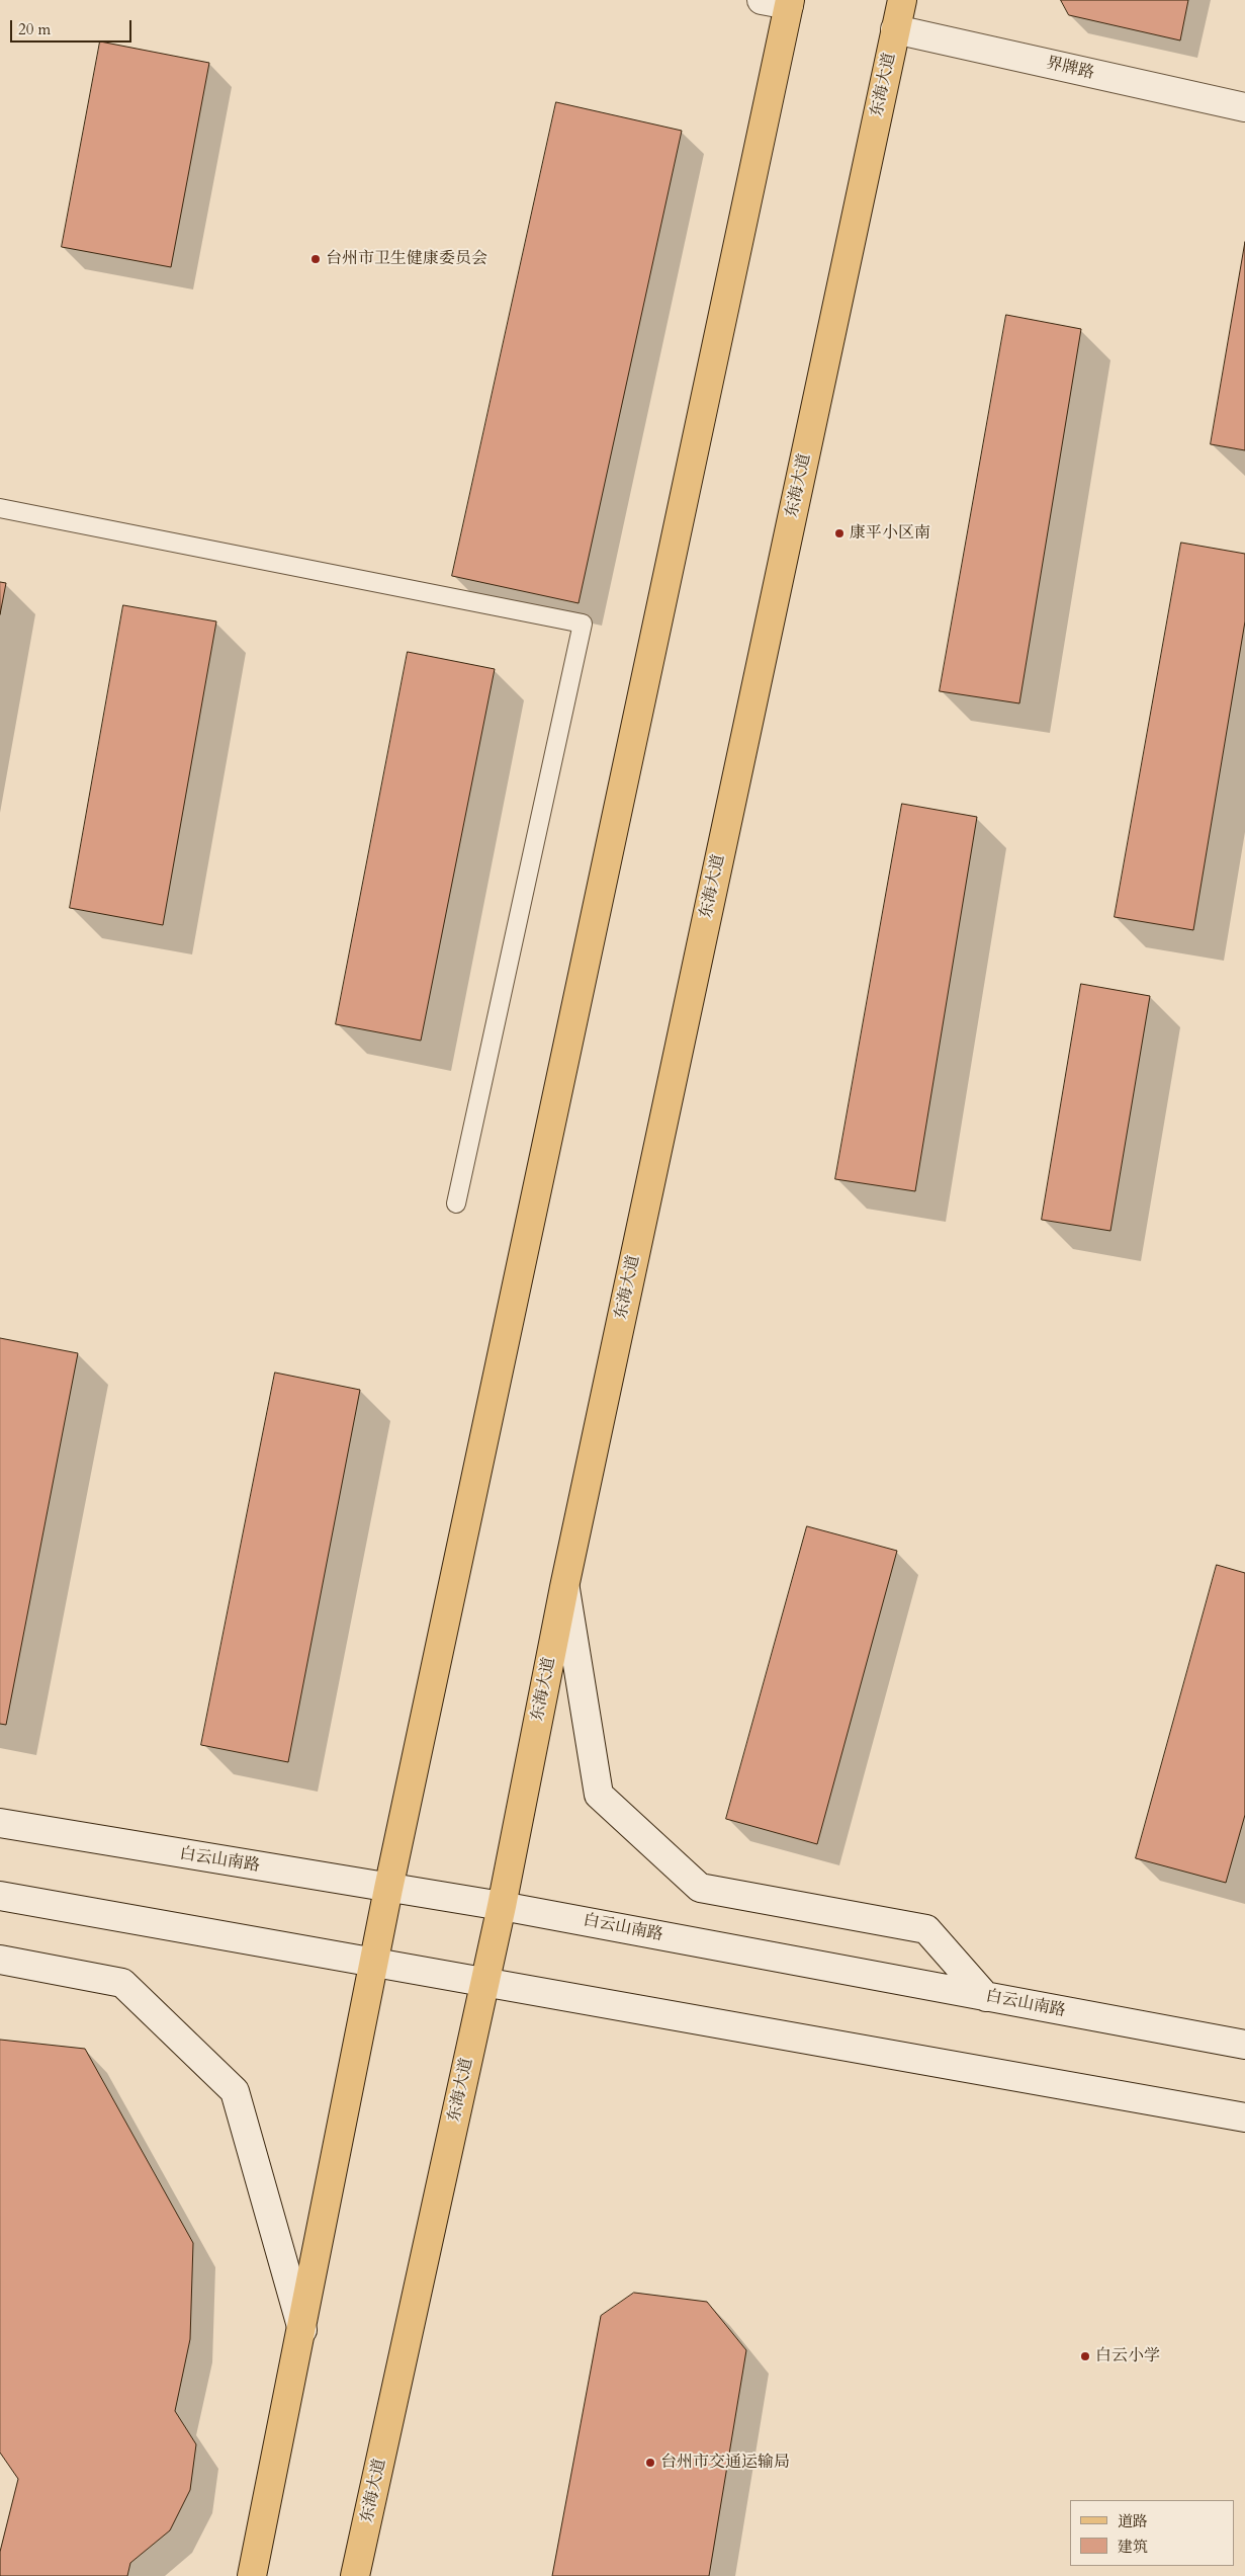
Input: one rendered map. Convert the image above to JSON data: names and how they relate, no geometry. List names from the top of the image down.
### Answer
{
  "streets": {
    "main road": ["界牌路", "东海大道", "白云山南路"]
  },
  "crossings": [
    ["界牌路", "东海大道"],
    ["东海大道", "白云山南路"]
  ],
  "places": [
    "台州市卫生健康委员会",
    "康平小区南",
    "白云小学",
    "台州市交通运输局"
  ],
  "legend": ["道路", "建筑"],
  "scale_bar": "20 m"
}
